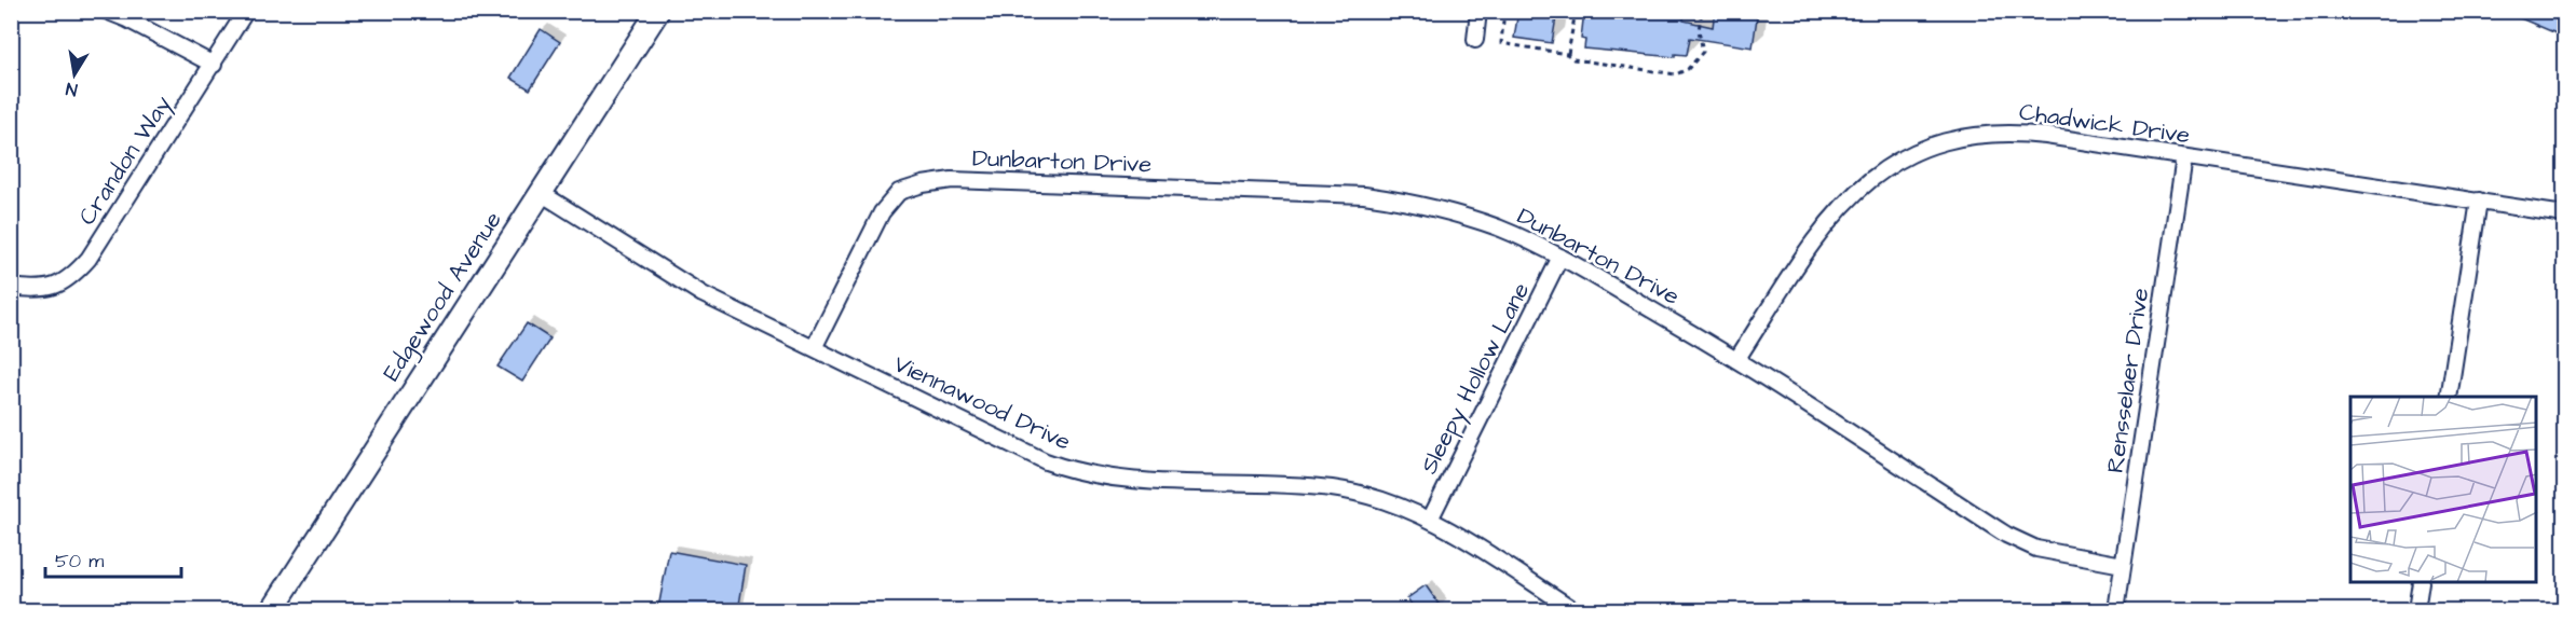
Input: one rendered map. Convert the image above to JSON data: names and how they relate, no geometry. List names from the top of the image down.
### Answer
{
  "streets": {
    "street": [
      "Chadwick Drive",
      "Crandon Way",
      "Dunbarton Drive",
      "Edgewood Avenue",
      "Sleepy Hollow Lane",
      "Rensselaer Drive",
      "Viennawood Drive"
    ]
  },
  "crossings": [
    ["Chadwick Drive", "Dunbarton Drive"],
    ["Chadwick Drive", "Rensselaer Drive"],
    ["Dunbarton Drive", "Sleepy Hollow Lane"],
    ["Dunbarton Drive", "Rensselaer Drive"],
    ["Dunbarton Drive", "Viennawood Drive"],
    ["Edgewood Avenue", "Viennawood Drive"],
    ["Sleepy Hollow Lane", "Viennawood Drive"]
  ],
  "scale_bar": "50 m",
  "north": "bottom"
}
